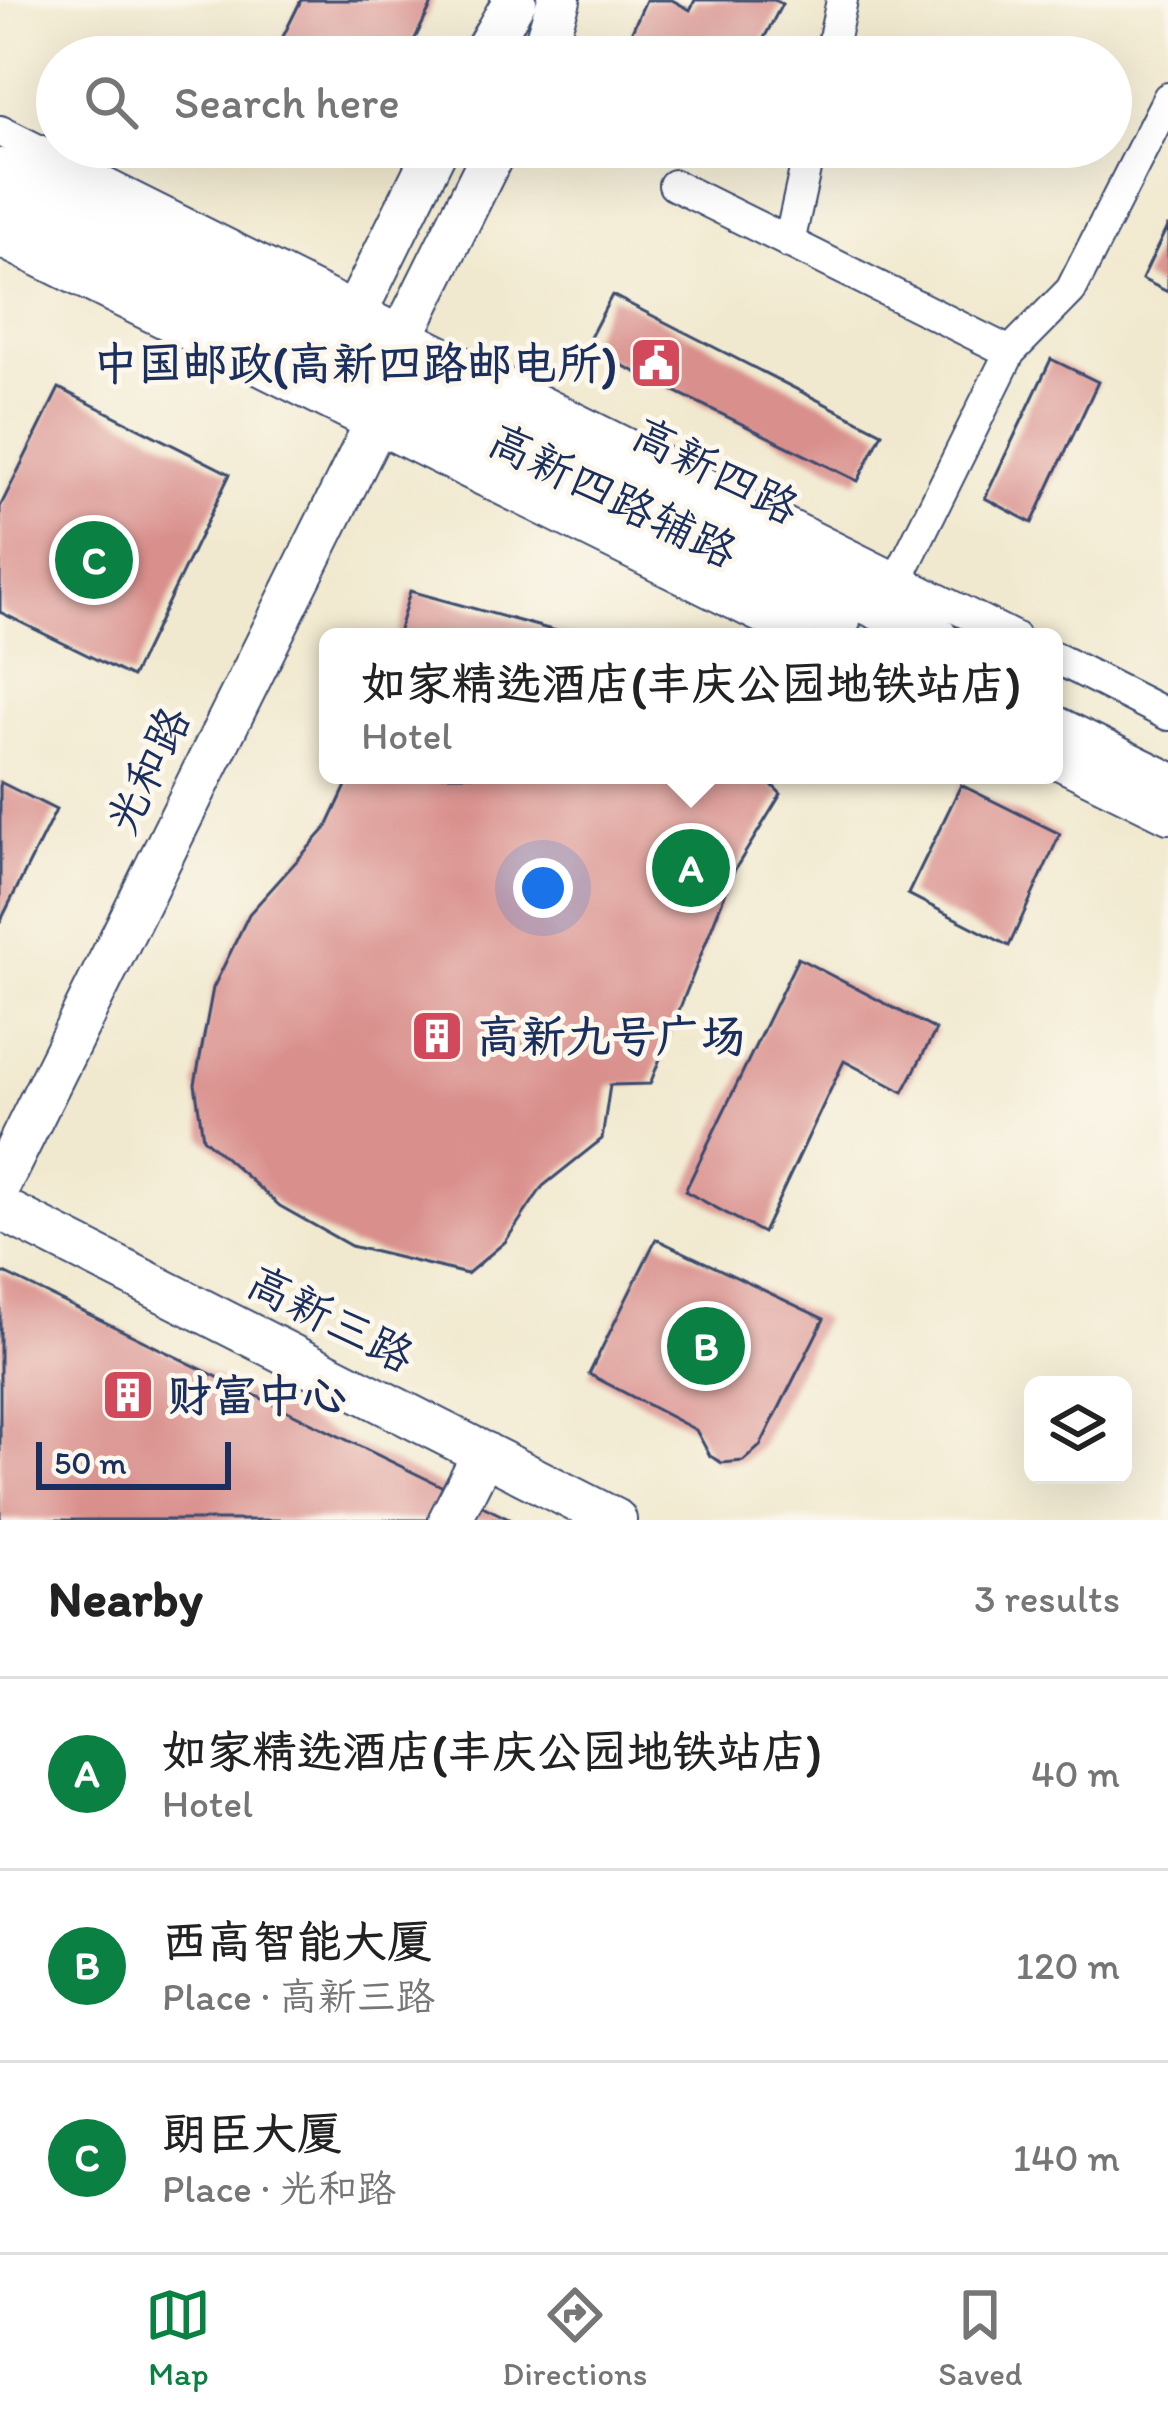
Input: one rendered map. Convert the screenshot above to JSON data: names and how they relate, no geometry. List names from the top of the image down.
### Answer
{
  "streets": {
    "street": [
      "高新四路",
      "高新四路辅路",
      "光和路",
      "高新三路"
    ]
  },
  "crossings": [
    ["高新四路", "高新四路辅路"],
    ["高新四路", "光和路"],
    ["高新四路辅路", "光和路"]
  ],
  "places": {
    "public building": ["中国邮政(高新四路邮电所)"],
    "building": ["高新九号广场", "财富中心"]
  },
  "scale_bar": "50 m",
  "page": {
    "search": "Search here",
    "pins": ["C", "A", "B"],
    "popup": ["如家精选酒店(丰庆公园地铁站店)", "Hotel"],
    "scale": "50 m",
    "heading": ["Nearby", "3 results"],
    "list": [
      {
        "mark": "A",
        "name": "如家精选酒店(丰庆公园地铁站店)",
        "note": "Hotel",
        "value": "40 m"
      },
      {
        "mark": "B",
        "name": "西高智能大厦",
        "note": "Place · 高新三路",
        "value": "120 m"
      },
      {
        "mark": "C",
        "name": "朗臣大厦",
        "note": "Place · 光和路",
        "value": "140 m"
      }
    ],
    "nav": ["Map", "Directions", "Saved"]
  }
}
